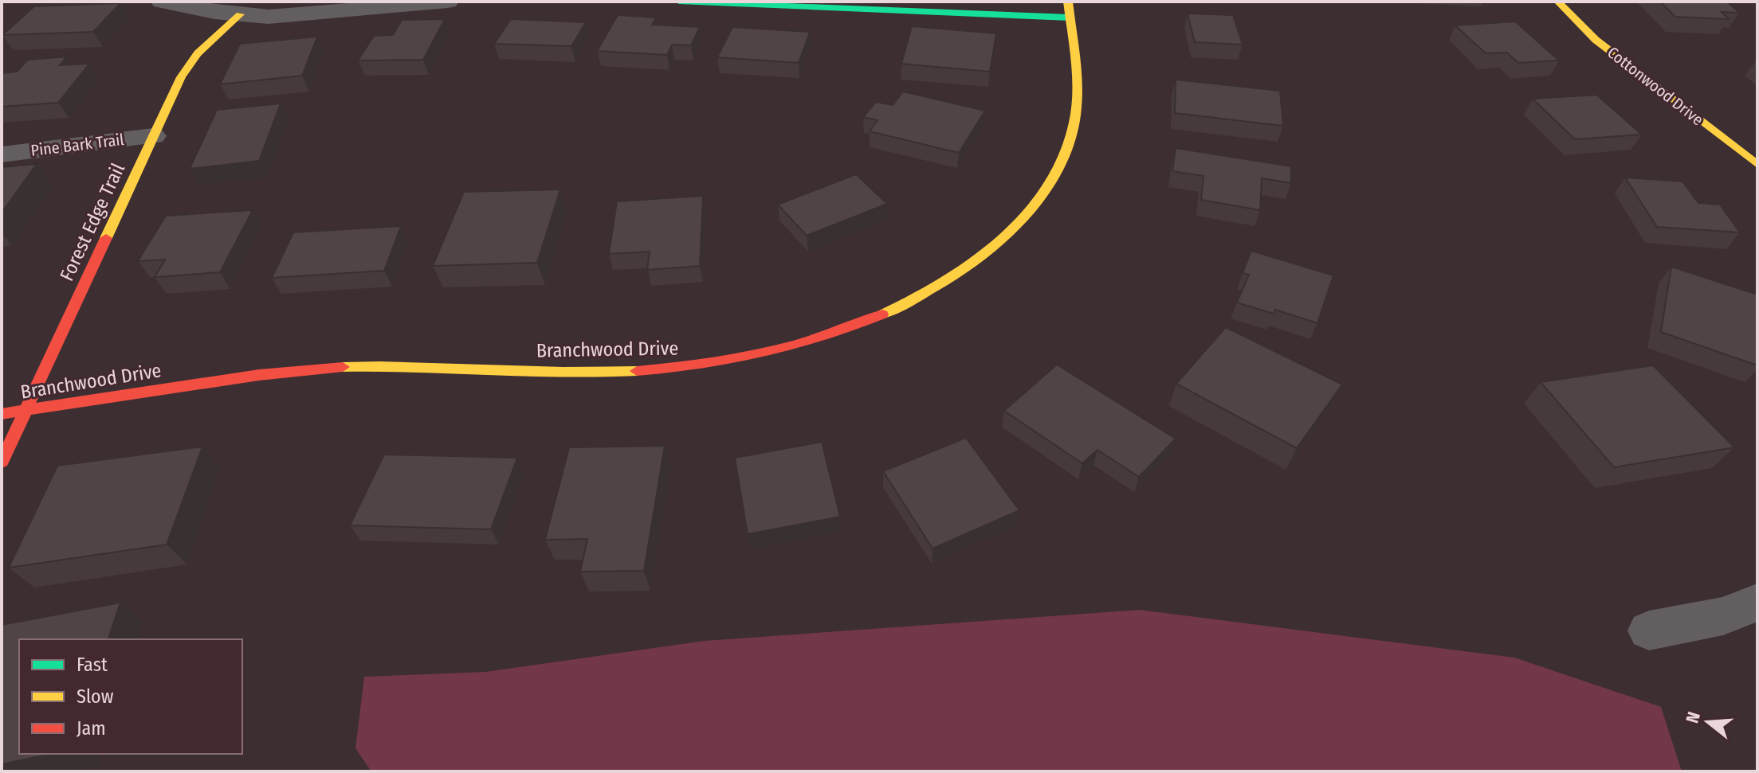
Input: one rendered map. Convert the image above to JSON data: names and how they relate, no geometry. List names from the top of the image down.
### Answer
{
  "streets": {
    "street": [
      "Cottonwood Drive",
      "Pine Bark Trail",
      "Forest Edge Trail",
      "Branchwood Drive"
    ]
  },
  "crossings": [
    ["Pine Bark Trail", "Forest Edge Trail"],
    ["Forest Edge Trail", "Branchwood Drive"]
  ],
  "legend": ["Fast", "Slow", "Jam"],
  "north": "left"
}
